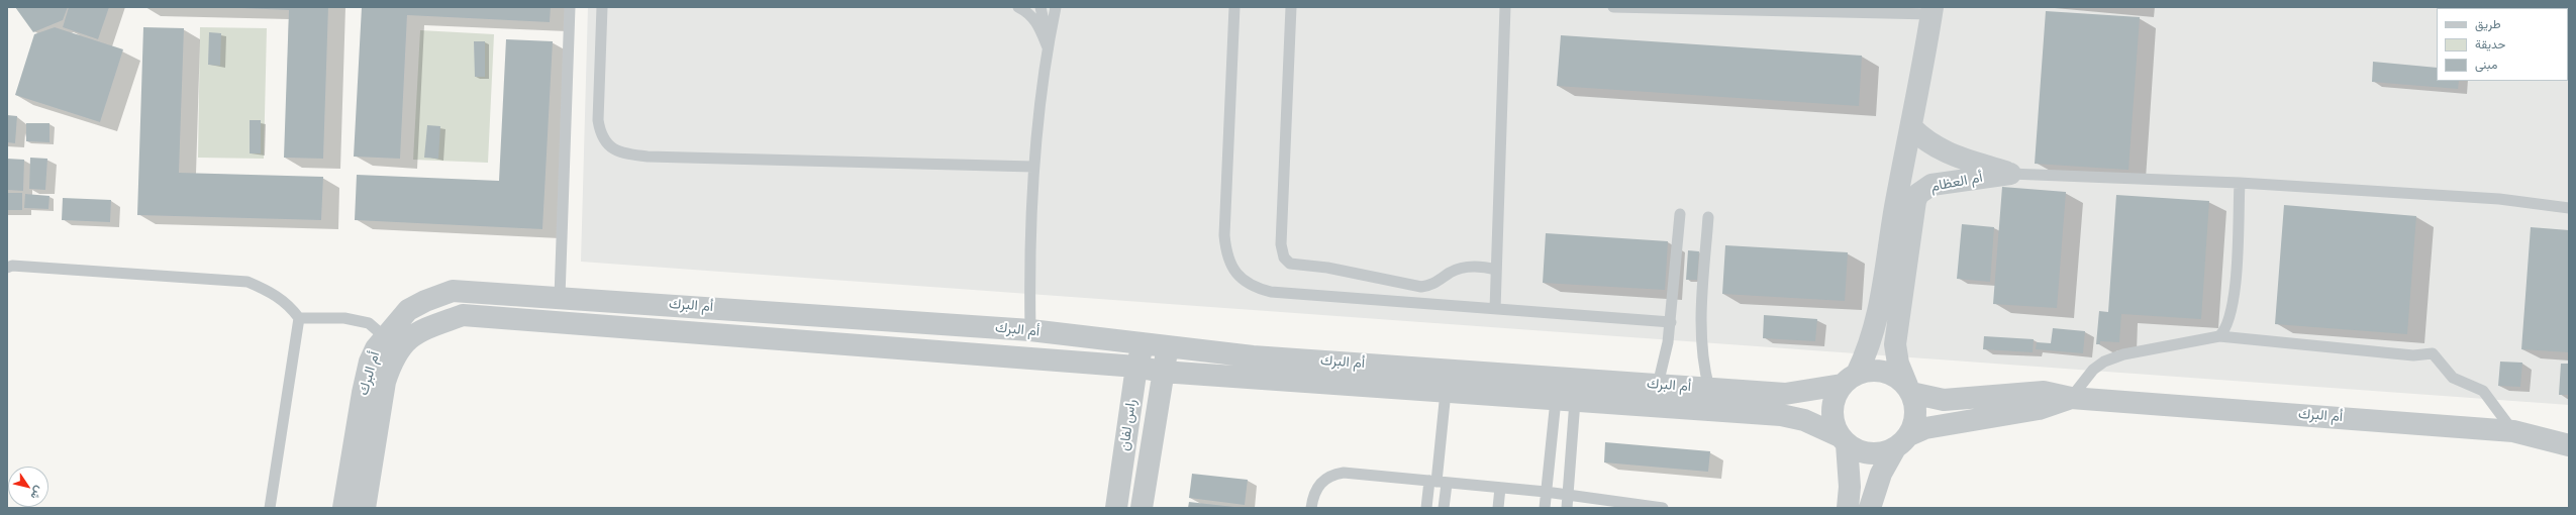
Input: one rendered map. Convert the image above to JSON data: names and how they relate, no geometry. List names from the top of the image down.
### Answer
{
  "streets": {
    "street": ["أم العظام", "أم البرك", "راس لفان"]
  },
  "crossings": [
    ["أم العظام", "أم البرك"],
    ["أم البرك", "راس لفان"]
  ],
  "legend": ["طريق", "حديقة", "مبنى"],
  "north": "bottom right"
}
